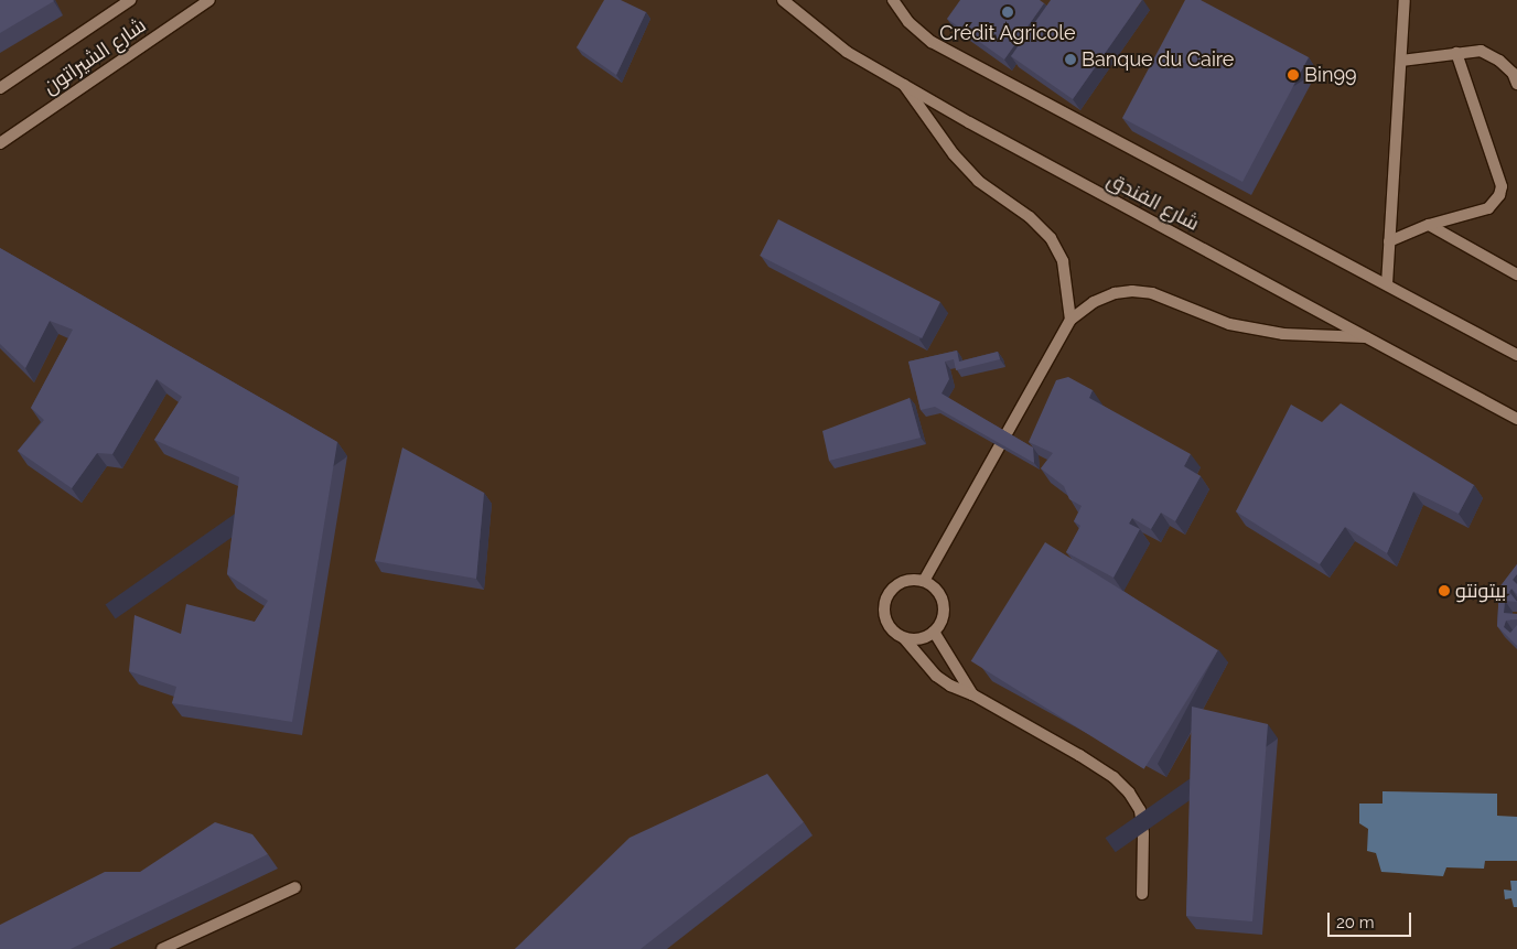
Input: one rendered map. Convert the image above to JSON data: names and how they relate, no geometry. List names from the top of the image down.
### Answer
{
  "streets": {
    "street": ["شارع الشيراتون", "شارع الفندق"]
  },
  "places": [
    "Crédit Agricole",
    "Banque du Caire",
    "Bin99",
    "بيتونتو"
  ],
  "scale_bar": "20 m"
}
